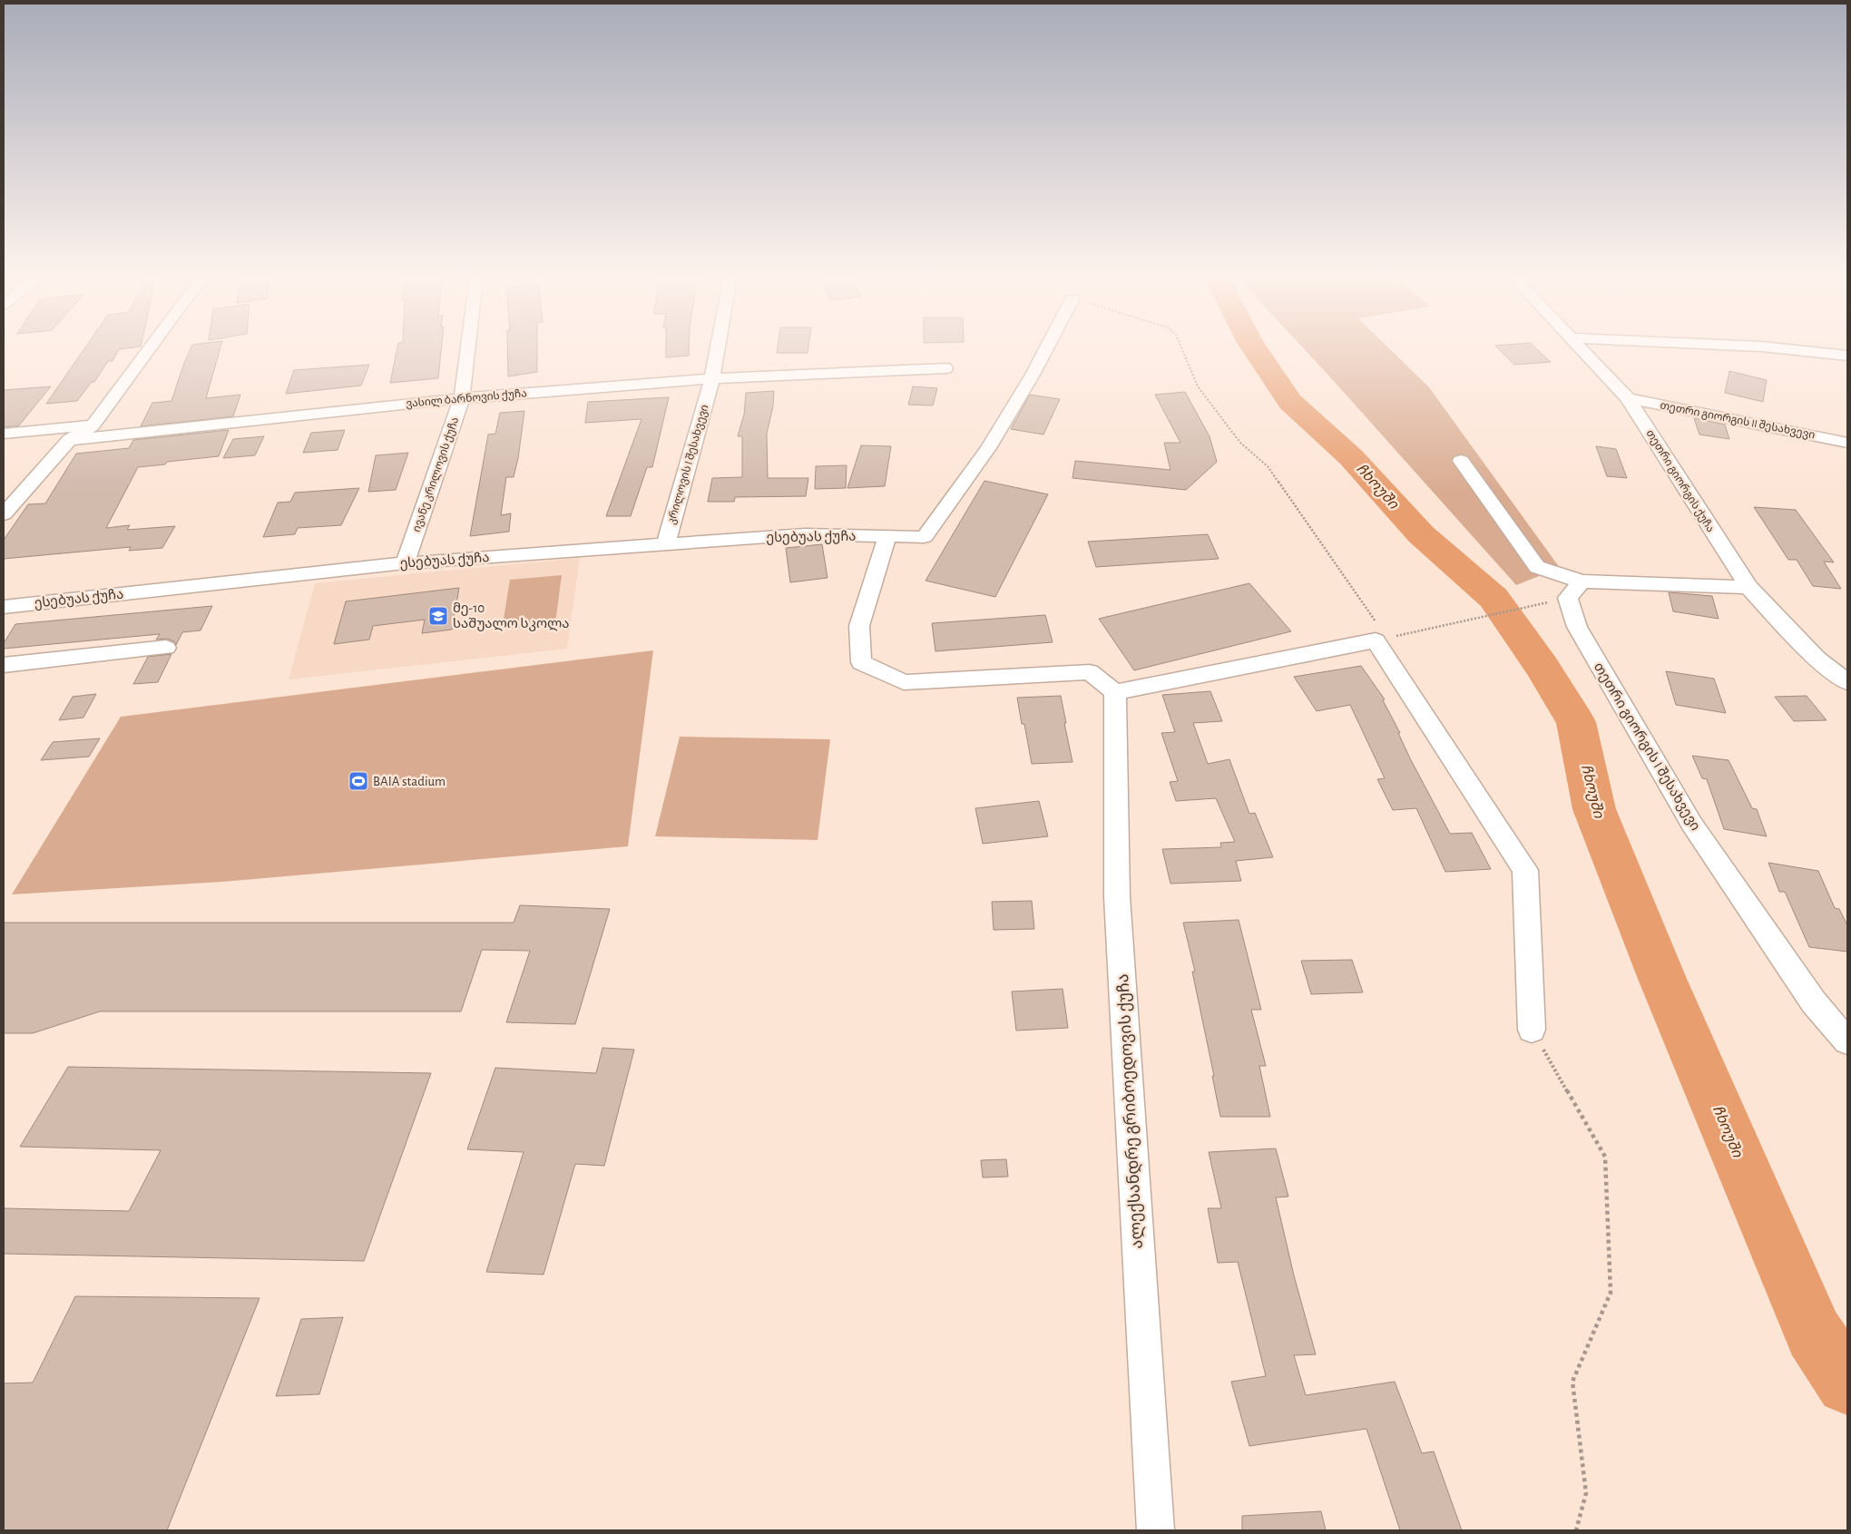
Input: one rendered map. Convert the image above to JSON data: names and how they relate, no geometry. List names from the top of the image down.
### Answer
{
  "streets": {
    "street": [
      "ვასილ ბარნოვის ქუჩა",
      "თეთრი გიორგის II შესახვევი",
      "კრილოვის I შესახვევი",
      "ივანე კრილოვის ქუჩა",
      "თეთრი გიორგის ქუჩა",
      "ესებუას ქუჩა",
      "თეთრი გიორგის I შესახვევი",
      "ალექსანდრე გრიბოედოვის ქუჩა"
    ]
  },
  "crossings": [
    ["ვასილ ბარნოვის ქუჩა", "კრილოვის I შესახვევი"],
    ["ვასილ ბარნოვის ქუჩა", "ივანე კრილოვის ქუჩა"],
    ["თეთრი გიორგის II შესახვევი", "თეთრი გიორგის ქუჩა"],
    ["კრილოვის I შესახვევი", "ესებუას ქუჩა"],
    ["ივანე კრილოვის ქუჩა", "ესებუას ქუჩა"]
  ],
  "water": ["ჩხოუში"],
  "places": {
    "school or university": ["მე-10 საშუალო სკოლა"],
    "sports": ["BAIA stadium"]
  }
}
